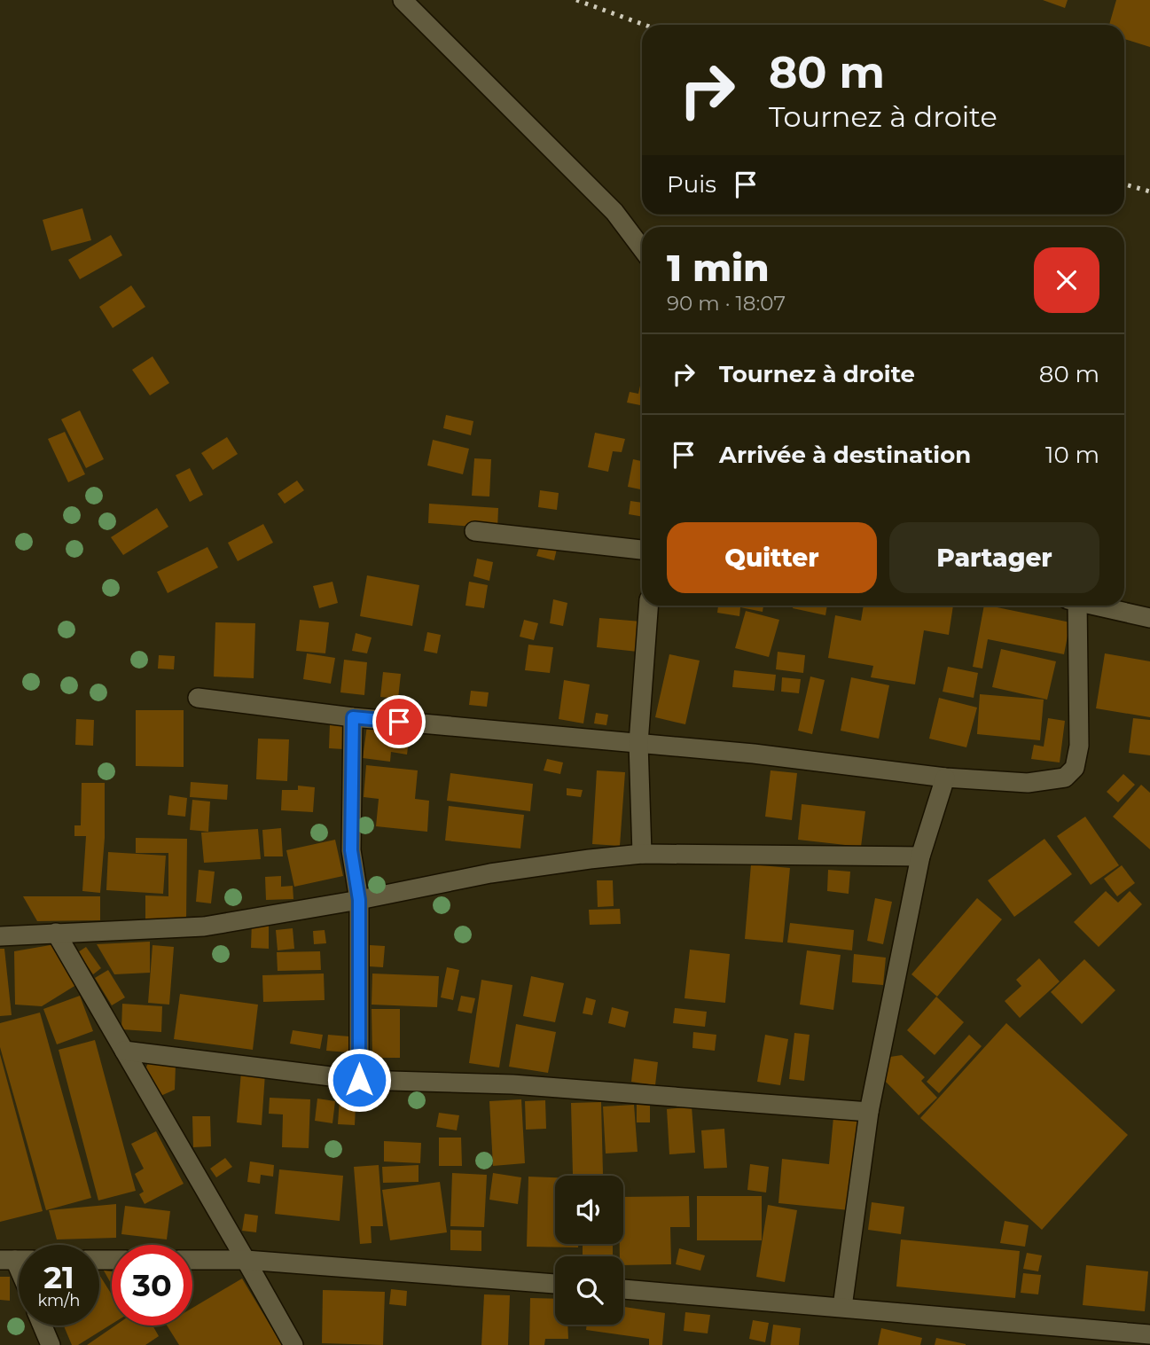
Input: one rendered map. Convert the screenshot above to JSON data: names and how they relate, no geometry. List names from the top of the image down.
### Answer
{
  "page": {
    "turn": ["80 m", "Tournez à droite"],
    "then": "Puis",
    "heading": ["1 min", "90 m · 18:07"],
    "list": [
      {
        "name": "Tournez à droite",
        "value": "80 m"
      },
      {
        "name": "Arrivée à destination",
        "value": "10 m"
      }
    ],
    "buttons": ["Quitter", "Partager"],
    "speed": "21 km/h",
    "limit": "30"
  }
}
